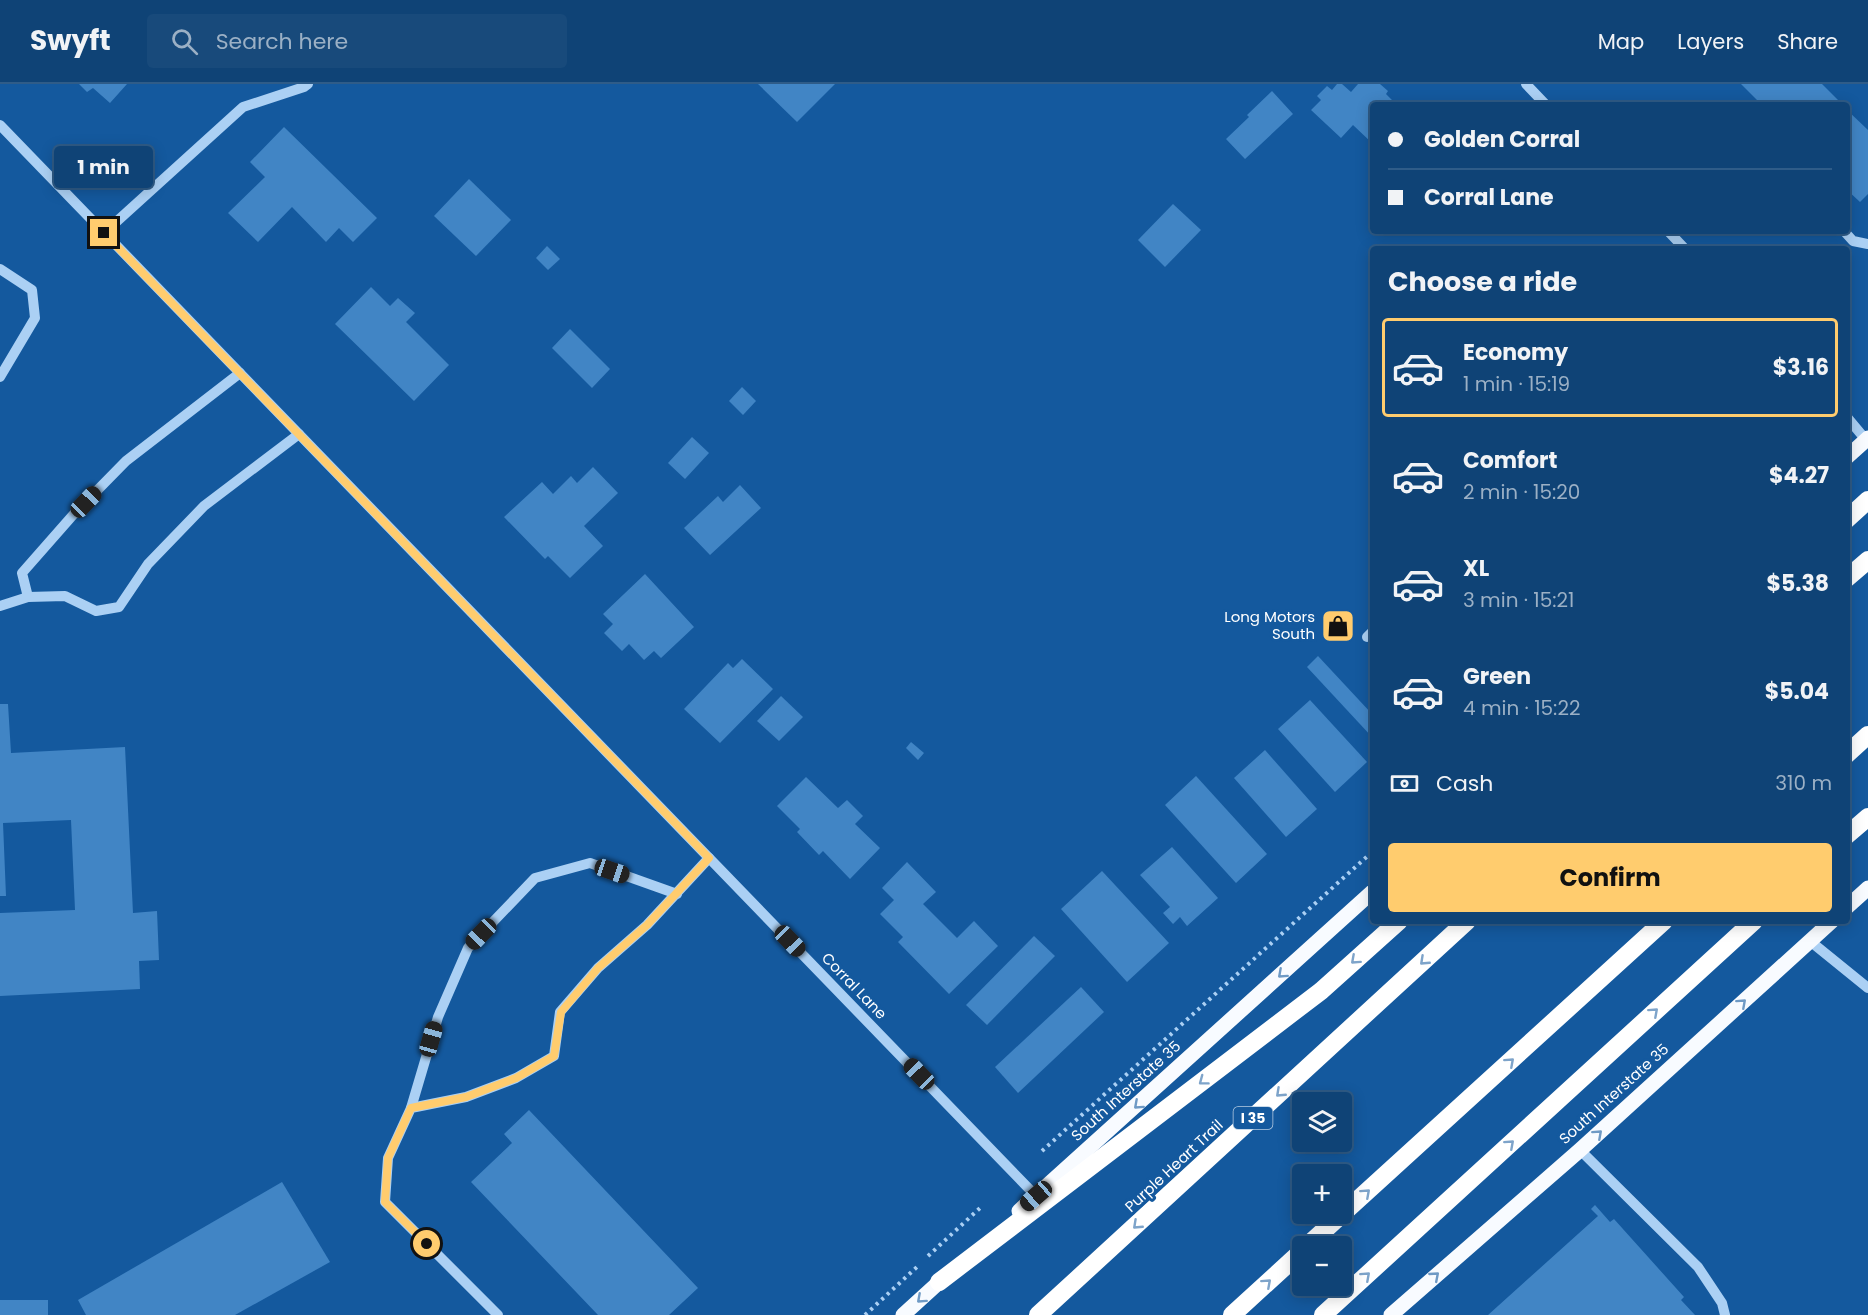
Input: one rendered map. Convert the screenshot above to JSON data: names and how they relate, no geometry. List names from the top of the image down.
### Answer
{
  "streets": {
    "highway": ["I 35", "Purple Heart Trail"],
    "main road": ["South Interstate 35"],
    "street": ["Corral Lane"]
  },
  "crossings": [
    ["Corral Lane", "South Interstate 35"]
  ],
  "places": {
    "shop": ["Long Motors South"]
  },
  "page": {
    "header": "Swyft",
    "search": "Search here",
    "nav": ["Map", "Layers", "Share"],
    "banner": ["Golden Corral", "Corral Lane"],
    "bubble": "1 min",
    "heading": "Choose a ride",
    "list": [
      {
        "name": "Economy",
        "note": "1 min · 15:19",
        "value": "$3.16"
      },
      {
        "name": "Comfort",
        "note": "2 min · 15:20",
        "value": "$4.27"
      },
      {
        "name": "XL",
        "note": "3 min · 15:21",
        "value": "$5.38"
      },
      {
        "name": "Green",
        "note": "4 min · 15:22",
        "value": "$5.04"
      }
    ],
    "pay": ["Cash", "310 m"],
    "buttons": "Confirm",
    "map_buttons": ["+", "−"]
  }
}
